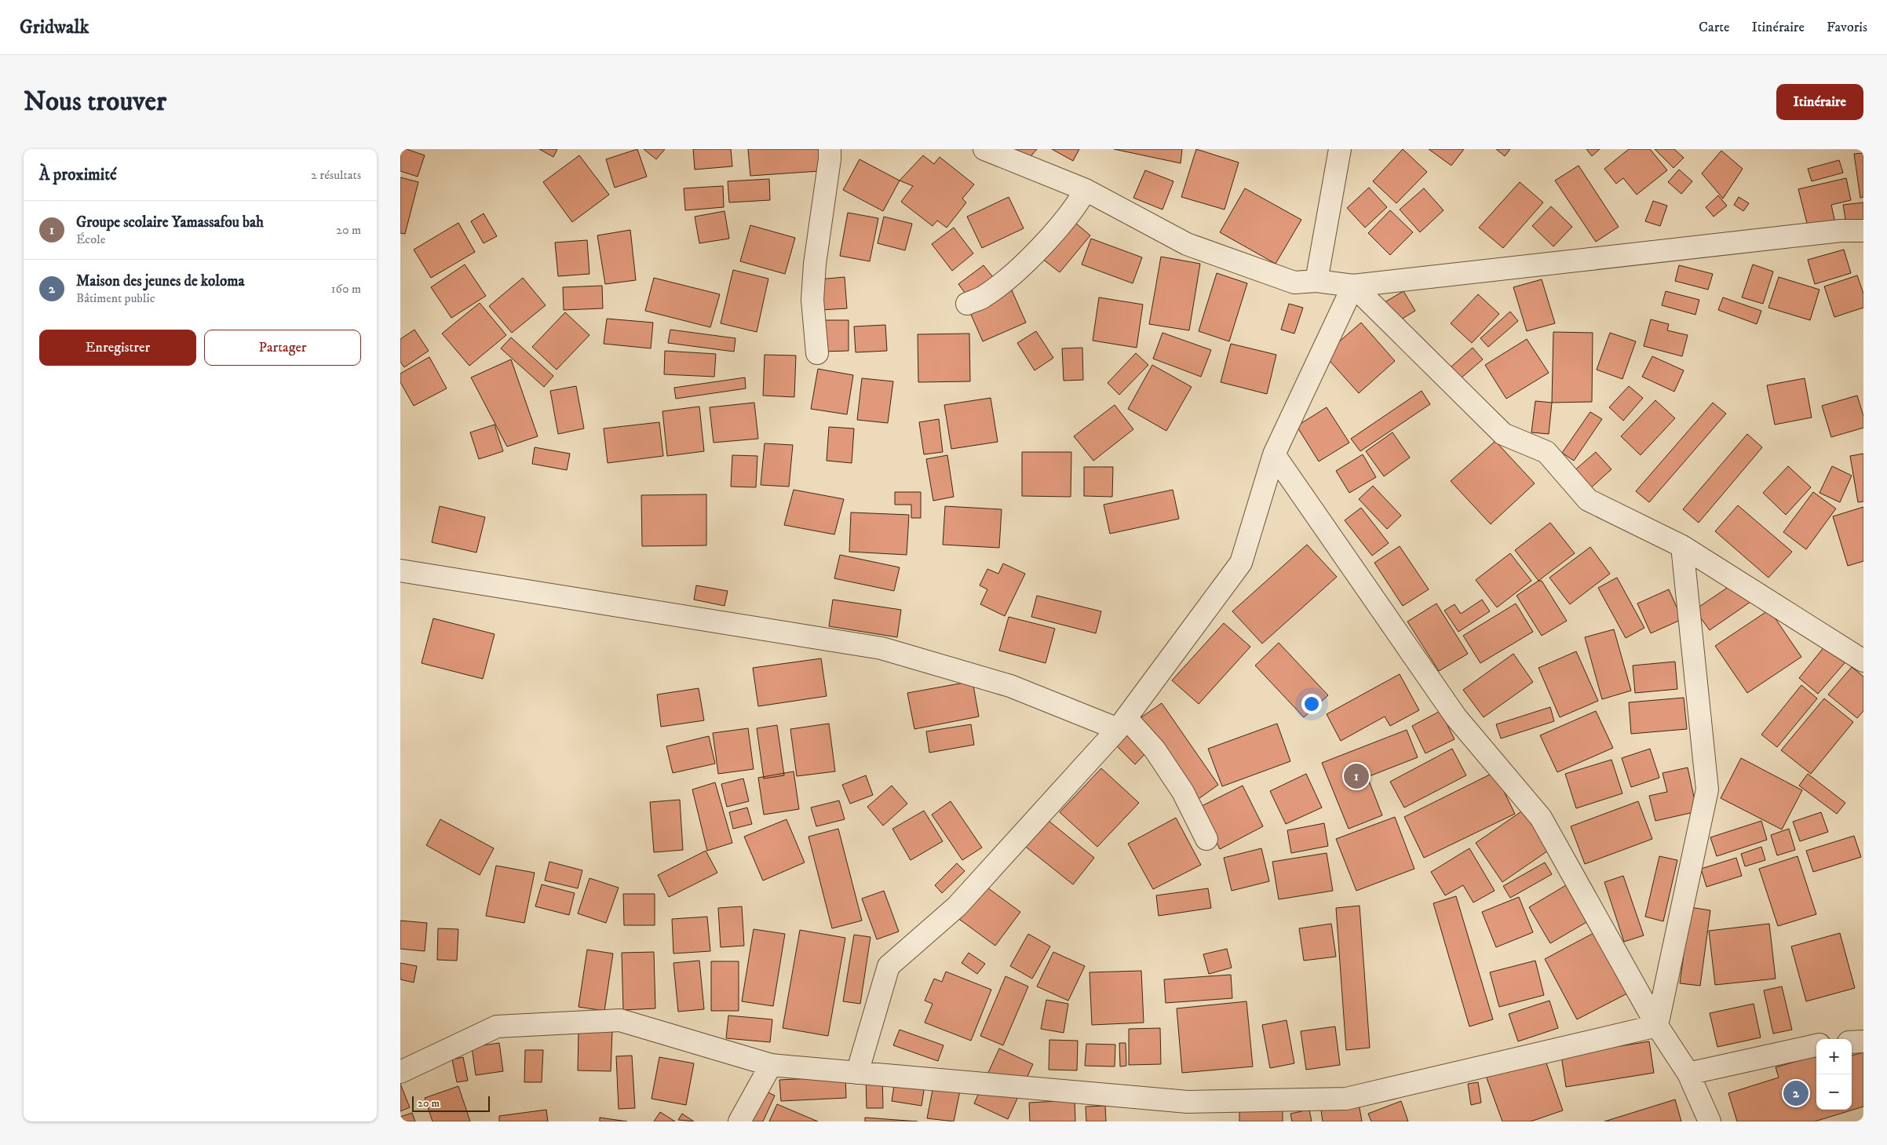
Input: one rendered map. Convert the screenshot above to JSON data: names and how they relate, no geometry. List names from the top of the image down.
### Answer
{
  "scale_bar": "20 m",
  "page": {
    "header": "Gridwalk",
    "nav": ["Carte", "Itinéraire", "Favoris"],
    "buttons": [
      "Itinéraire",
      ["Enregistrer", "Partager"]
    ],
    "title": "Nous trouver",
    "heading": ["À proximité", "2 résultats"],
    "list": [
      {
        "mark": "1",
        "name": "Groupe scolaire Yamassafou bah",
        "note": "École",
        "value": "20 m"
      },
      {
        "mark": "2",
        "name": "Maison des jeunes de koloma",
        "note": "Bâtiment public",
        "value": "160 m"
      }
    ],
    "pins": ["1", "2"],
    "map_buttons": ["+", "−"],
    "scale": "20 m"
  }
}
